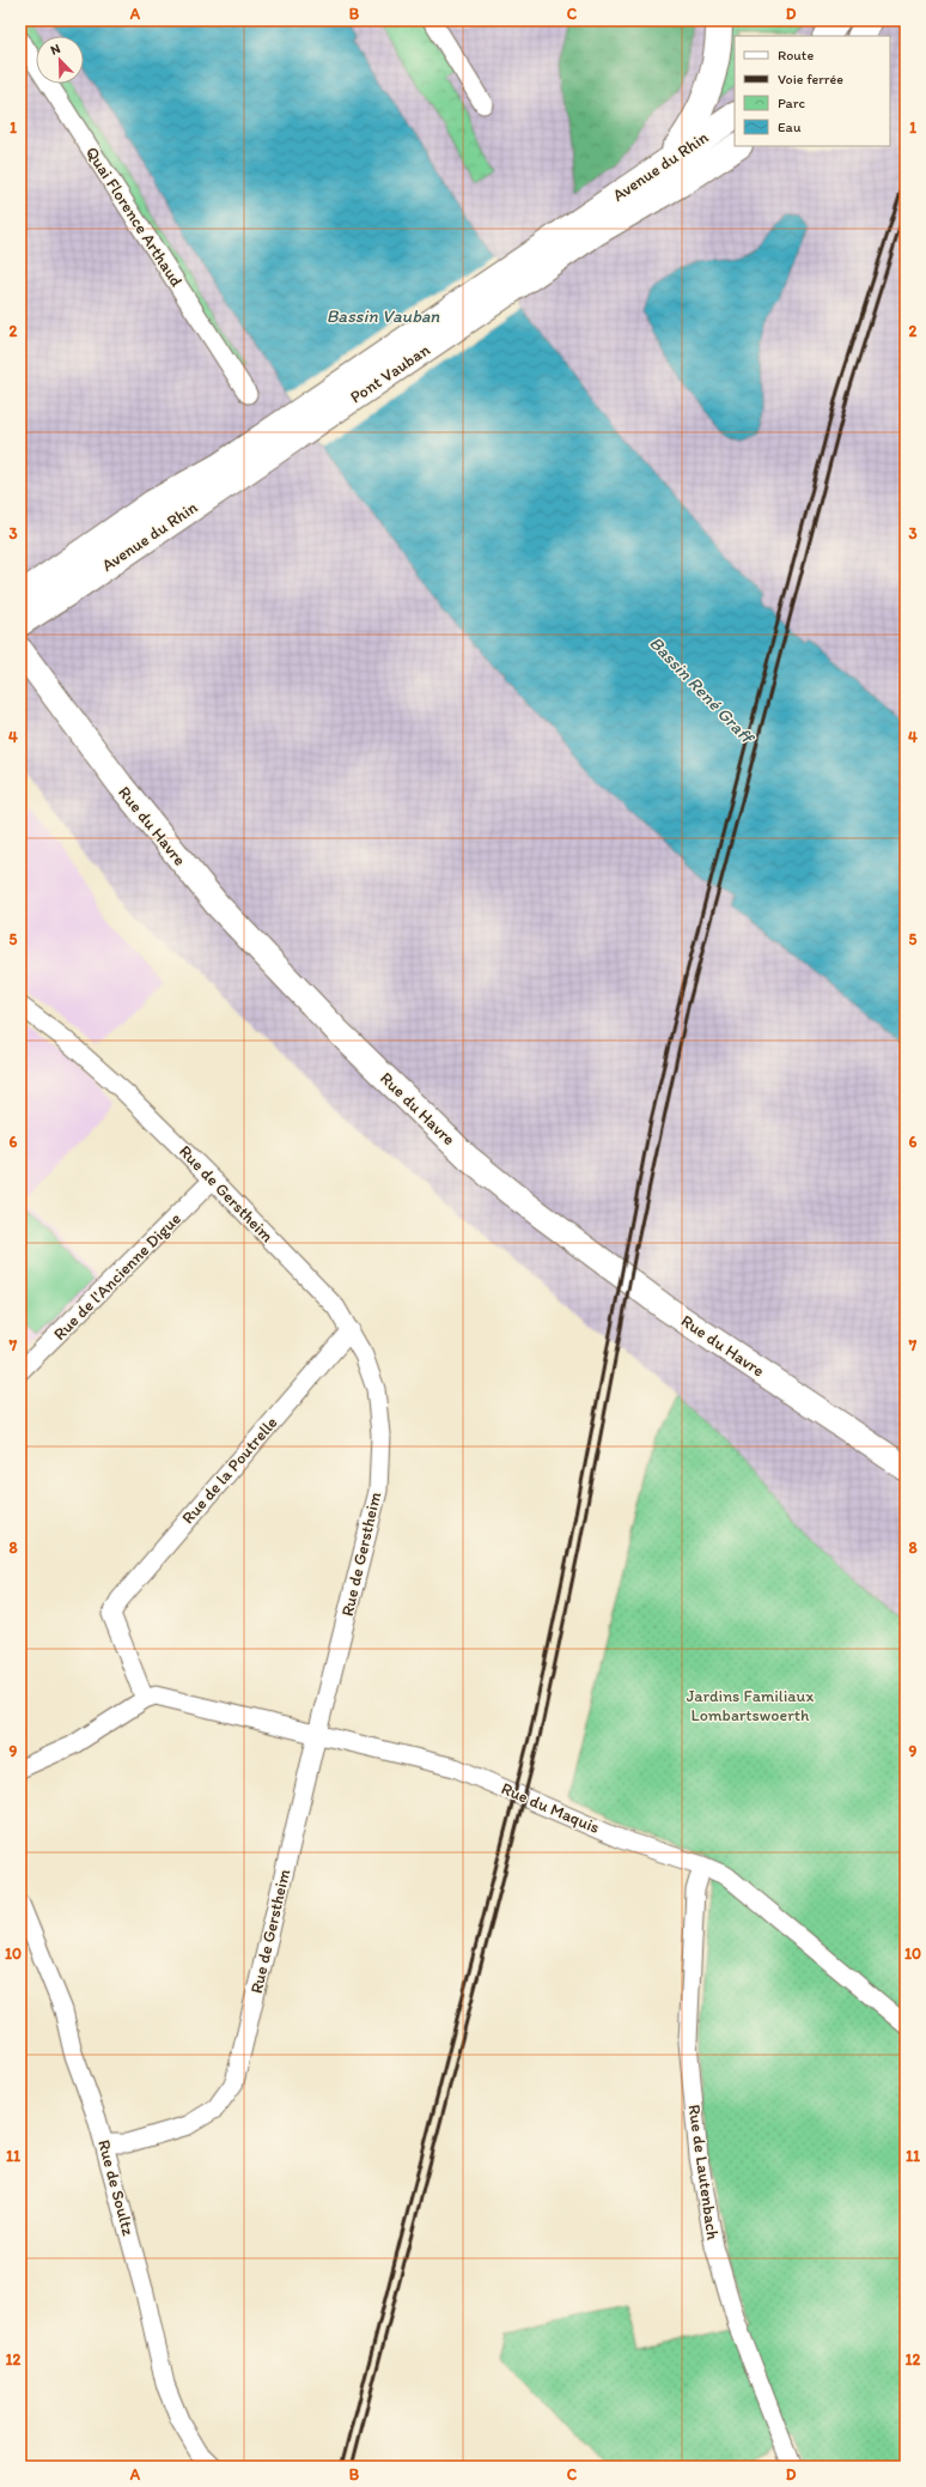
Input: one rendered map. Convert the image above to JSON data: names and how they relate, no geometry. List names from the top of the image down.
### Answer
{
  "streets": {
    "main road": ["Avenue du Rhin", "Pont Vauban", "Rue du Havre"],
    "street": [
      "Quai Florence Arthaud",
      "Rue de Gerstheim",
      "Rue de l'Ancienne Digue",
      "Rue de la Poutrelle",
      "Rue du Maquis",
      "Rue de Lautenbach",
      "Rue de Soultz"
    ]
  },
  "crossings": [
    ["Avenue du Rhin", "Pont Vauban"],
    ["Rue de Gerstheim", "Rue de l'Ancienne Digue"],
    ["Rue de Gerstheim", "Rue de la Poutrelle"],
    ["Rue de Gerstheim", "Rue du Maquis"],
    ["Rue de Gerstheim", "Rue de Soultz"],
    ["Rue de la Poutrelle", "Rue du Maquis"],
    ["Rue du Maquis", "Rue de Lautenbach"]
  ],
  "water": ["Bassin Vauban", "Bassin René Graff"],
  "parks": ["Jardins Familiaux Lombartswoerth"],
  "legend": [
    "Route",
    "Voie ferrée",
    "Parc",
    "Eau"
  ],
  "north": "top left",
  "grid": {
    "columns": [
      "A",
      "B",
      "C",
      "D"
    ],
    "rows": [
      "1",
      "2",
      "3",
      "4",
      "5",
      "6",
      "7",
      "8",
      "9",
      "10",
      "11",
      "12"
    ]
  }
}
